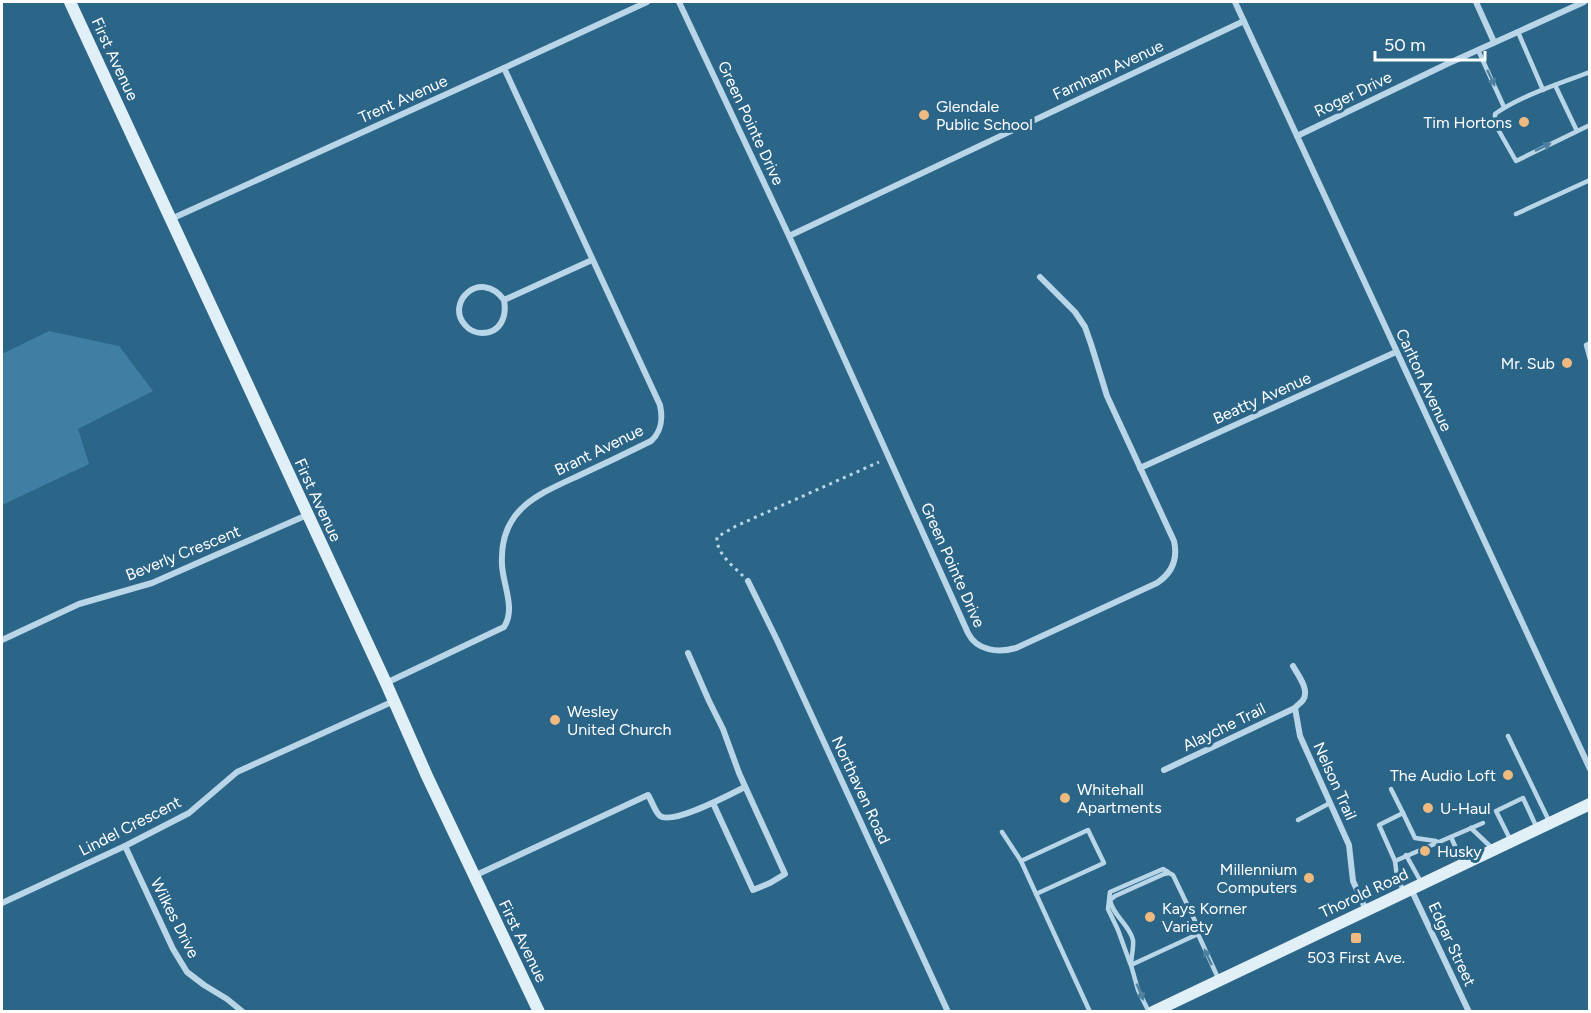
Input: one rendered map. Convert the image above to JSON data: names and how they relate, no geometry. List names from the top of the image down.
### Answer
{
  "streets": {
    "street": [
      "First Avenue",
      "Farnham Avenue",
      "Roger Drive",
      "Trent Avenue",
      "Green Pointe Drive",
      "Carlton Avenue",
      "Beatty Avenue",
      "Brant Avenue",
      "Beverly Crescent",
      "Alayche Trail",
      "Nelson Trail",
      "Northaven Road",
      "Lindel Crescent",
      "Thorold Road",
      "Wilkes Drive",
      "Edgar Street"
    ]
  },
  "crossings": [
    ["First Avenue", "Trent Avenue"],
    ["First Avenue", "Brant Avenue"],
    ["First Avenue", "Beverly Crescent"],
    ["First Avenue", "Lindel Crescent"],
    ["Farnham Avenue", "Green Pointe Drive"],
    ["Farnham Avenue", "Carlton Avenue"],
    ["Roger Drive", "Carlton Avenue"],
    ["Trent Avenue", "Brant Avenue"],
    ["Green Pointe Drive", "Beatty Avenue"],
    ["Carlton Avenue", "Beatty Avenue"],
    ["Alayche Trail", "Nelson Trail"],
    ["Nelson Trail", "Thorold Road"],
    ["Lindel Crescent", "Wilkes Drive"],
    ["Thorold Road", "Edgar Street"]
  ],
  "places": {
    "other": [
      "Glendale Public School",
      "Tim Hortons",
      "Mr. Sub",
      "Wesley United Church",
      "The Audio Loft",
      "Whitehall Apartments",
      "U-Haul",
      "Husky",
      "Millennium Computers",
      "Kays Korner Variety"
    ],
    "transit": ["503 First Ave."]
  },
  "scale_bar": "50 m"
}
